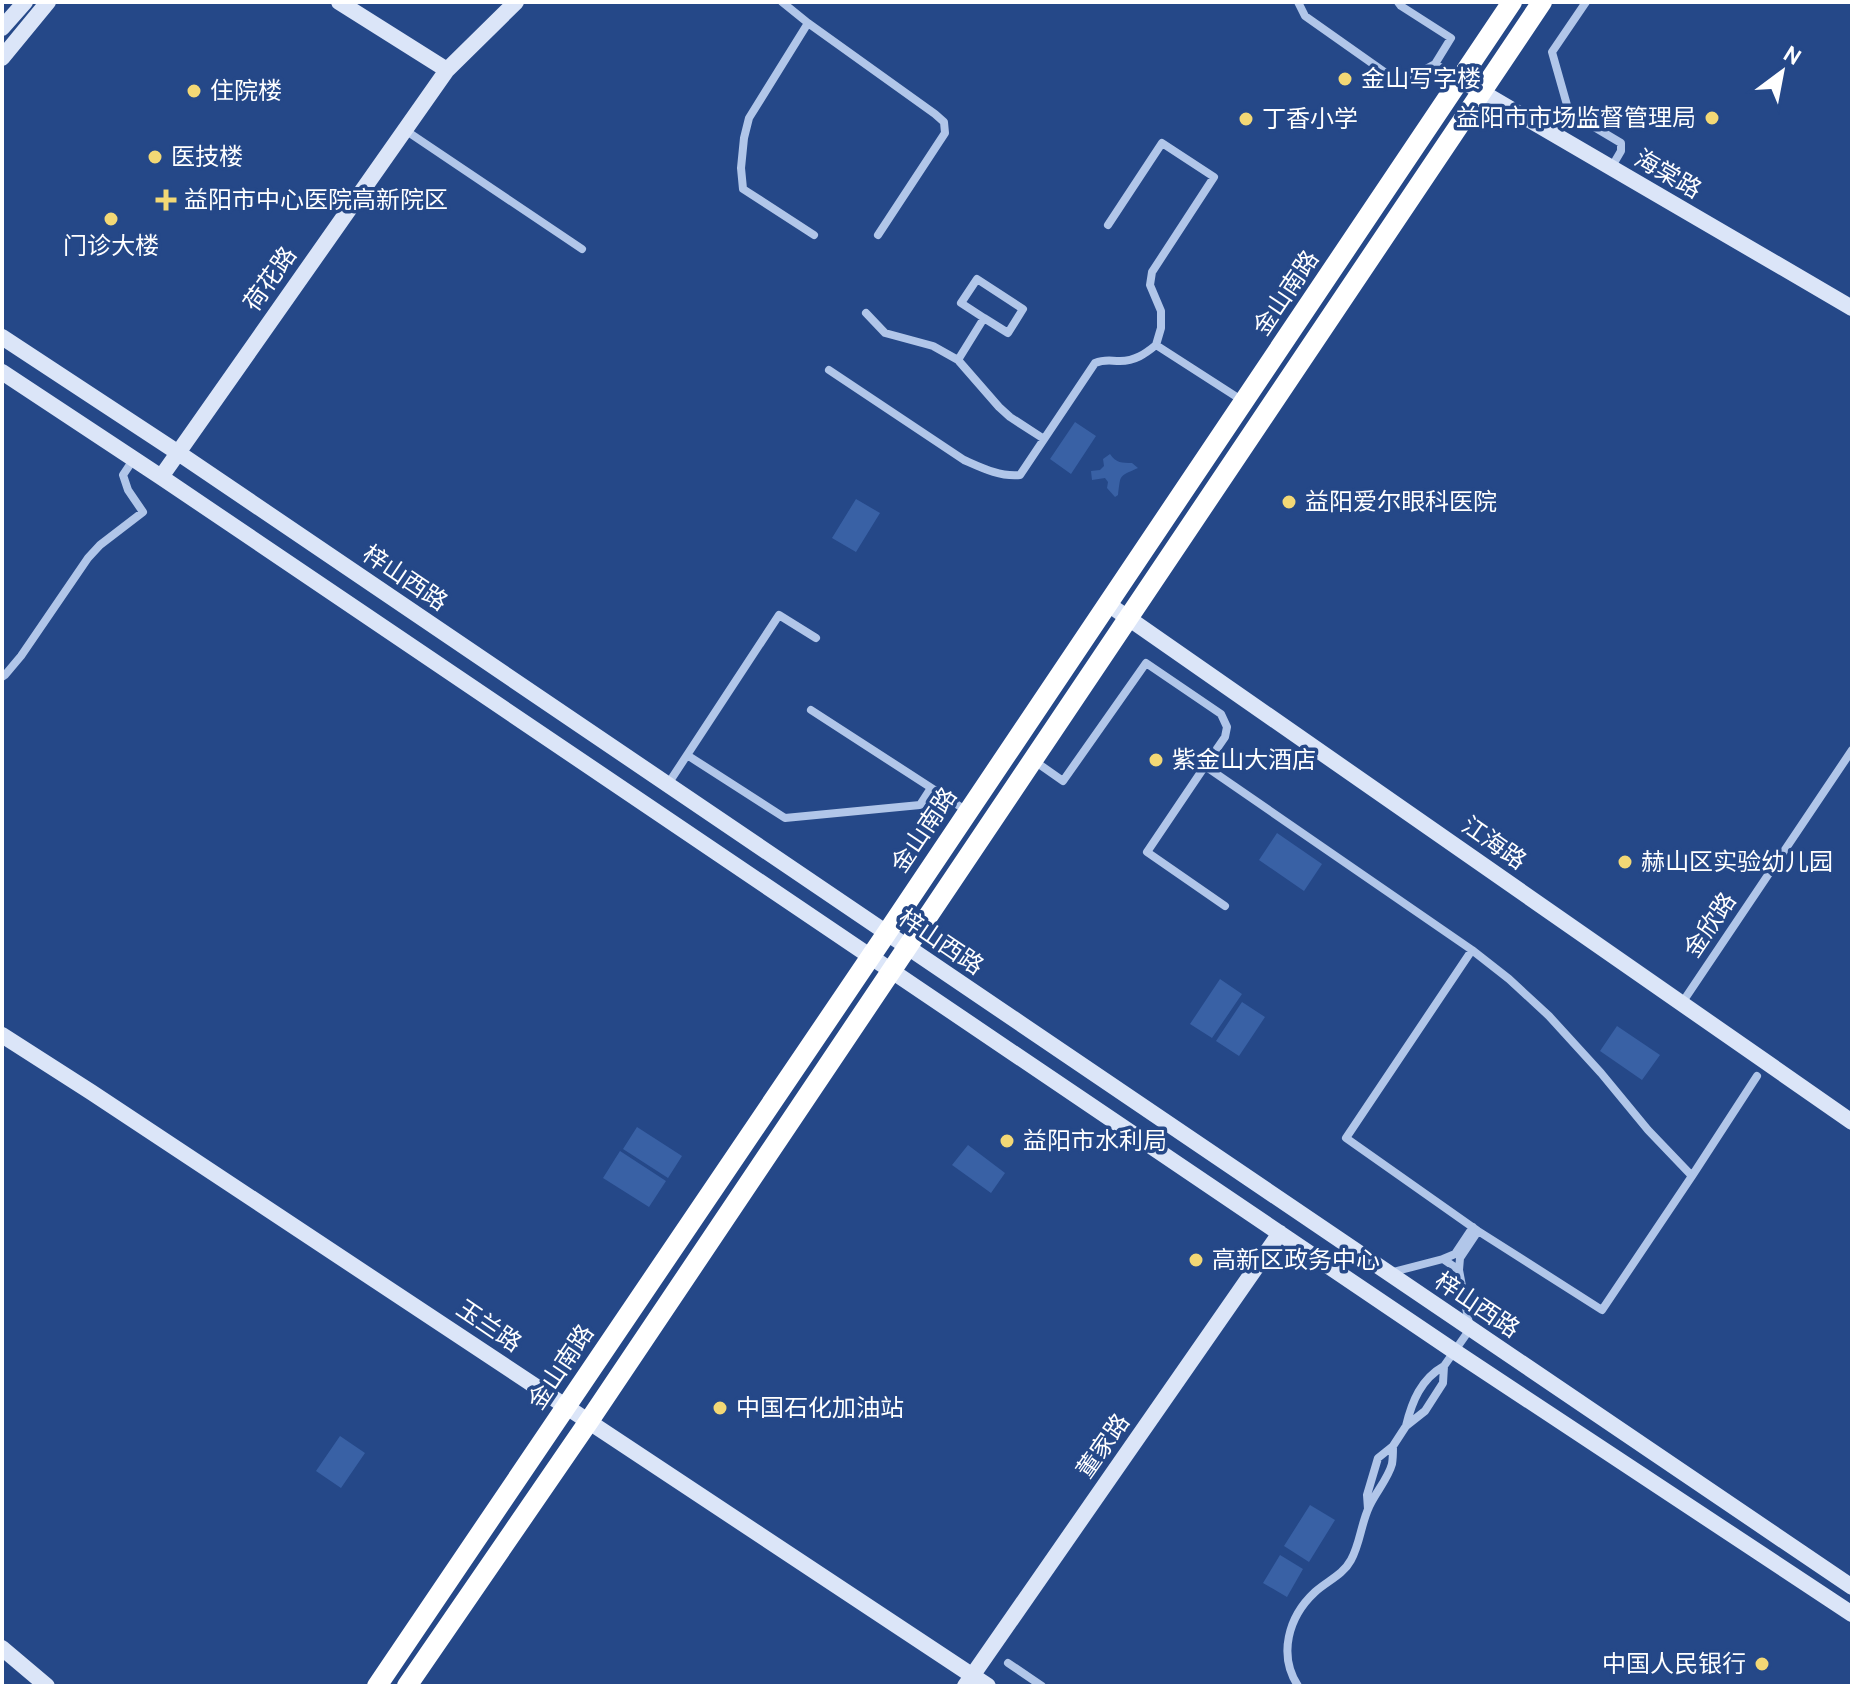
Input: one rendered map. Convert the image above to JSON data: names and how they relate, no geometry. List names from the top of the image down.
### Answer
{
  "streets": {
    "highway": ["金山南路"],
    "street": [
      "海棠路",
      "荷花路",
      "梓山西路",
      "江海路",
      "金欣路",
      "玉兰路",
      "董家路"
    ]
  },
  "crossings": [
    ["海棠路", "金山南路"],
    ["荷花路", "梓山西路"],
    ["金山南路", "梓山西路"],
    ["金山南路", "江海路"],
    ["金山南路", "玉兰路"],
    ["梓山西路", "董家路"],
    ["江海路", "金欣路"],
    ["玉兰路", "董家路"]
  ],
  "places": {
    "other": [
      "金山写字楼",
      "住院楼",
      "益阳市市场监督管理局",
      "丁香小学",
      "医技楼",
      "门诊大楼",
      "益阳爱尔眼科医院",
      "紫金山大酒店",
      "赫山区实验幼儿园",
      "益阳市水利局",
      "高新区政务中心",
      "中国石化加油站",
      "中国人民银行"
    ],
    "health": ["益阳市中心医院高新院区"]
  },
  "north": "top right"
}
